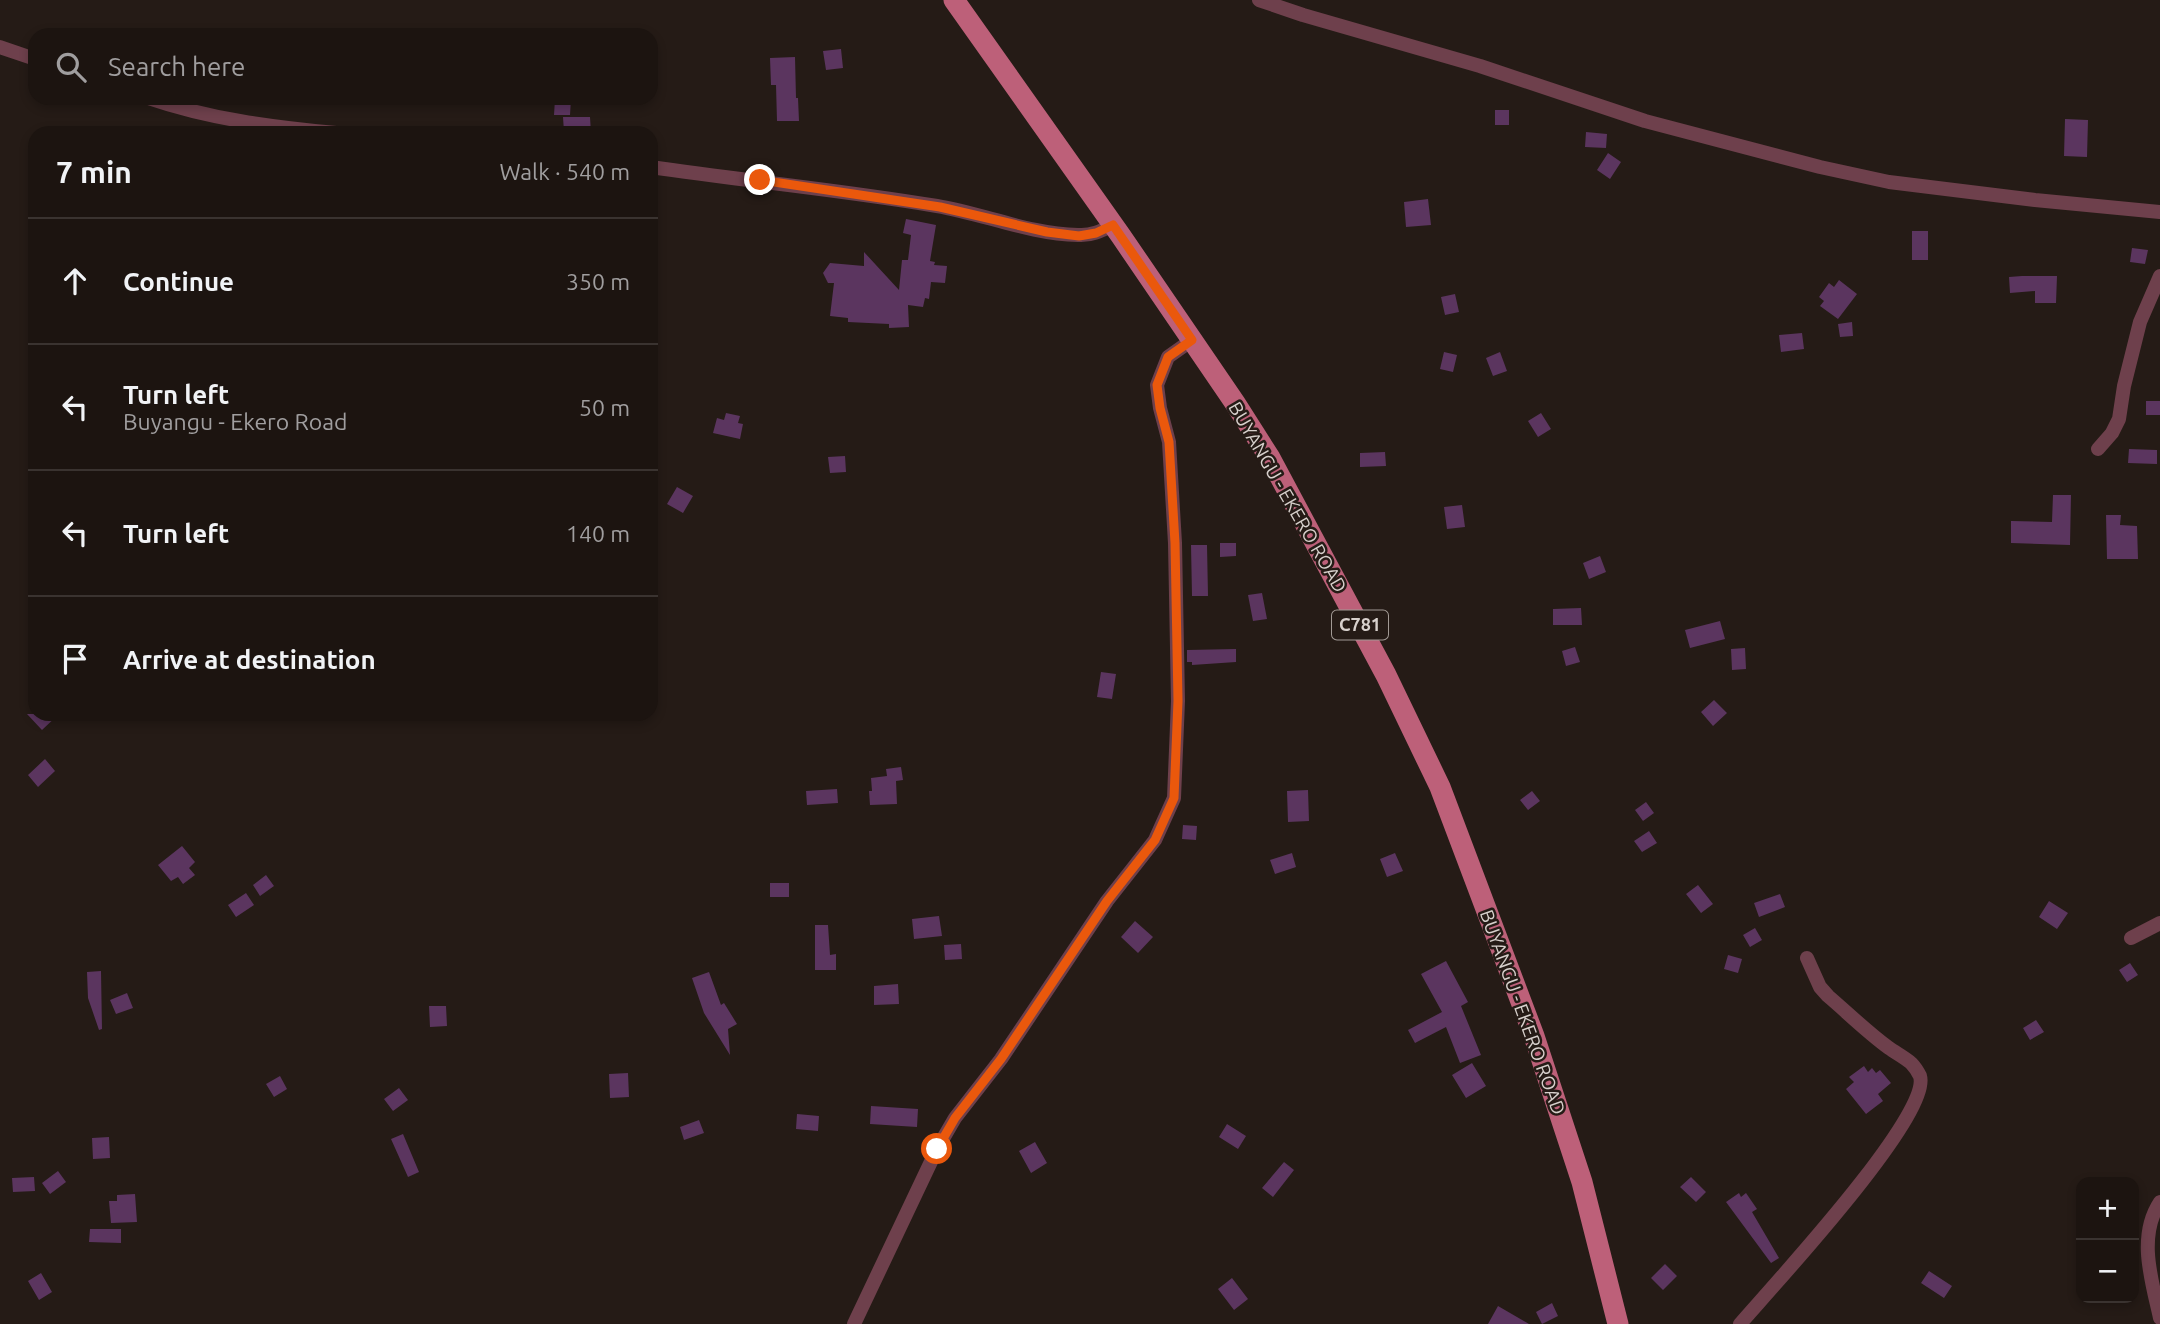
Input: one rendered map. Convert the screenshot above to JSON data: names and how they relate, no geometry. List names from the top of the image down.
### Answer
{
  "streets": {
    "main road": ["BUYANGU - EKERO ROAD", "C781"]
  },
  "page": {
    "search": "Search here",
    "heading": ["7 min", "Walk · 540 m"],
    "list": [
      ["Continue", "350 m"],
      ["Turn left", "Buyangu - Ekero Road", "50 m"],
      ["Turn left", "140 m"],
      "Arrive at destination"
    ],
    "map_buttons": ["+", "−"]
  }
}
